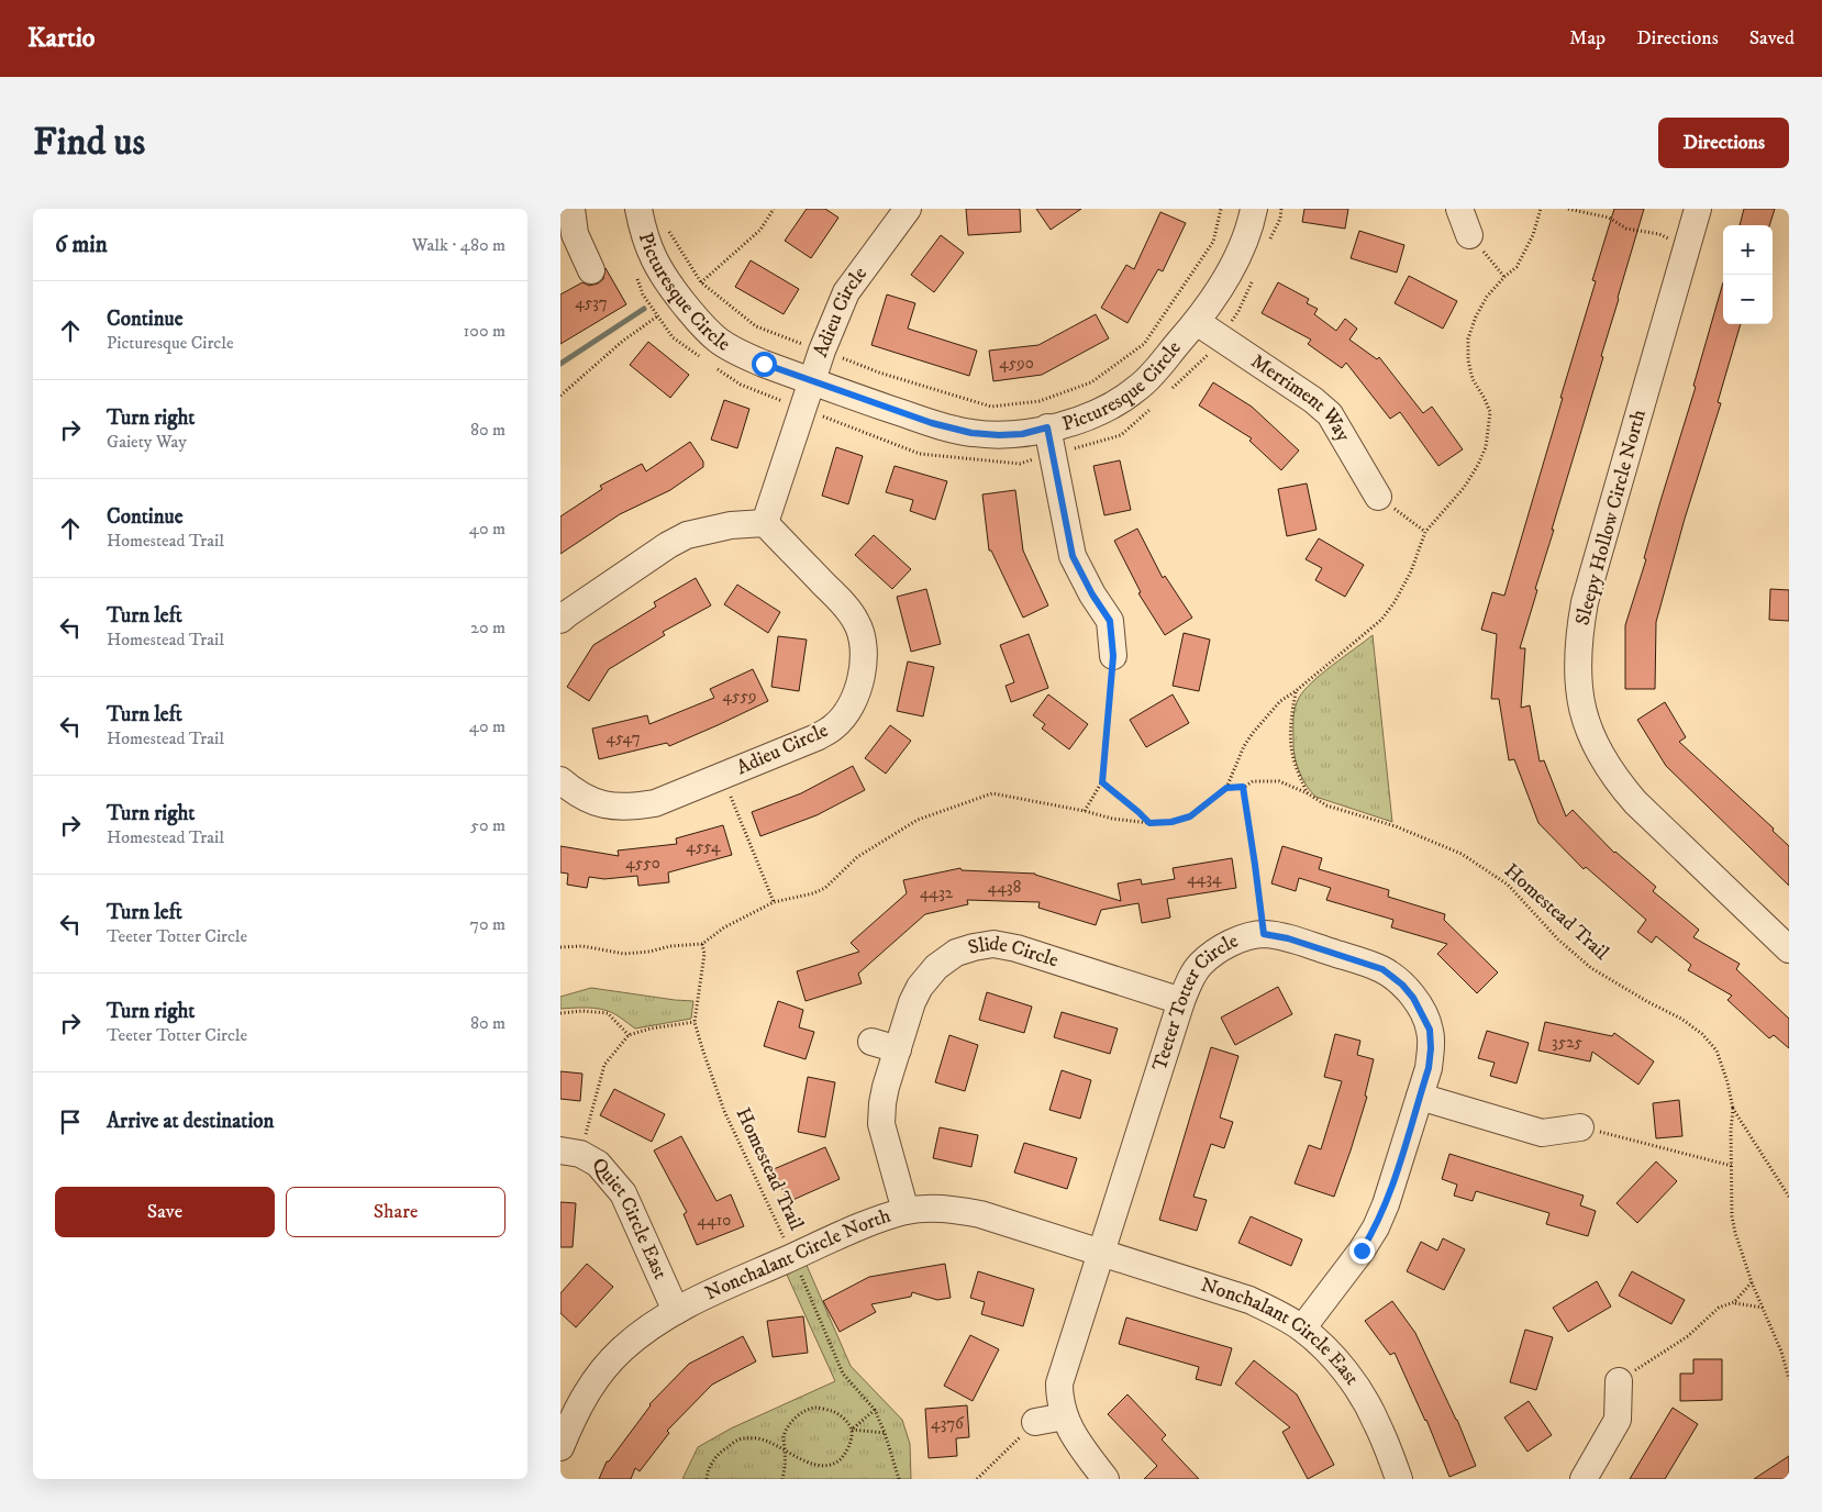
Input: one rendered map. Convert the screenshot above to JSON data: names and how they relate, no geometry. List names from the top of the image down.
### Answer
{
  "streets": {
    "street": [
      "Picturesque Circle",
      "Adieu Circle",
      "Merriment Way",
      "Sleepy Hollow Circle North",
      "Slide Circle",
      "Teeter Totter Circle",
      "Quiet Circle East",
      "Nonchalant Circle North",
      "Nonchalant Circle East"
    ],
    "path": ["Homestead Trail"]
  },
  "crossings": [
    ["Picturesque Circle", "Adieu Circle"],
    ["Picturesque Circle", "Merriment Way"],
    ["Homestead Trail", "Nonchalant Circle North"],
    ["Slide Circle", "Teeter Totter Circle"],
    ["Slide Circle", "Nonchalant Circle North"],
    ["Teeter Totter Circle", "Nonchalant Circle North"],
    ["Teeter Totter Circle", "Nonchalant Circle East"],
    ["Quiet Circle East", "Nonchalant Circle North"],
    ["Nonchalant Circle North", "Nonchalant Circle East"]
  ],
  "house_numbers": [
    "4537",
    "4590",
    "4559",
    "4547",
    "4554",
    "4550",
    "4434",
    "4438",
    "4432",
    "3525",
    "4410",
    "4376"
  ],
  "page": {
    "header": "Kartio",
    "nav": ["Map", "Directions", "Saved"],
    "buttons": [
      "Directions",
      ["Save", "Share"]
    ],
    "title": "Find us",
    "heading": ["6 min", "Walk · 480 m"],
    "map_buttons": ["+", "−"],
    "list": [
      ["Continue", "Picturesque Circle", "100 m"],
      ["Turn right", "Gaiety Way", "80 m"],
      ["Continue", "Homestead Trail", "40 m"],
      ["Turn left", "Homestead Trail", "20 m"],
      ["Turn left", "Homestead Trail", "40 m"],
      ["Turn right", "Homestead Trail", "50 m"],
      ["Turn left", "Teeter Totter Circle", "70 m"],
      ["Turn right", "Teeter Totter Circle", "80 m"],
      "Arrive at destination"
    ]
  }
}
